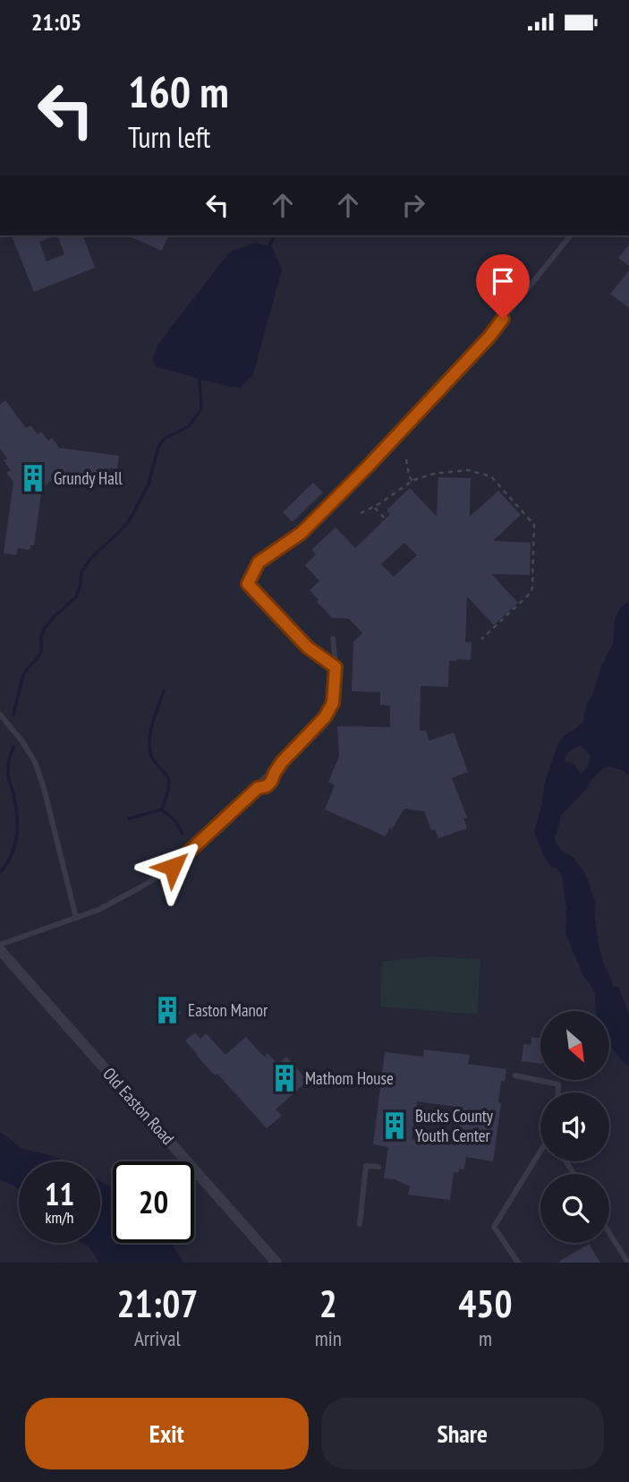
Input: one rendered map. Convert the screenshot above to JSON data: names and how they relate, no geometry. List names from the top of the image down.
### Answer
{
  "streets": {
    "street": ["Old Easton Road"]
  },
  "places": {
    "building": [
      "Grundy Hall",
      "Easton Manor",
      "Mathom House",
      "Bucks County Youth Center"
    ]
  },
  "north": "bottom right",
  "page": {
    "status": "21:05",
    "turn": ["160 m", "Turn left"],
    "speed": "11 km/h",
    "limit": "20",
    "eta": [
      "21:07",
      "Arrival",
      "2",
      "min",
      "450",
      "m"
    ],
    "buttons": ["Exit", "Share"]
  }
}
